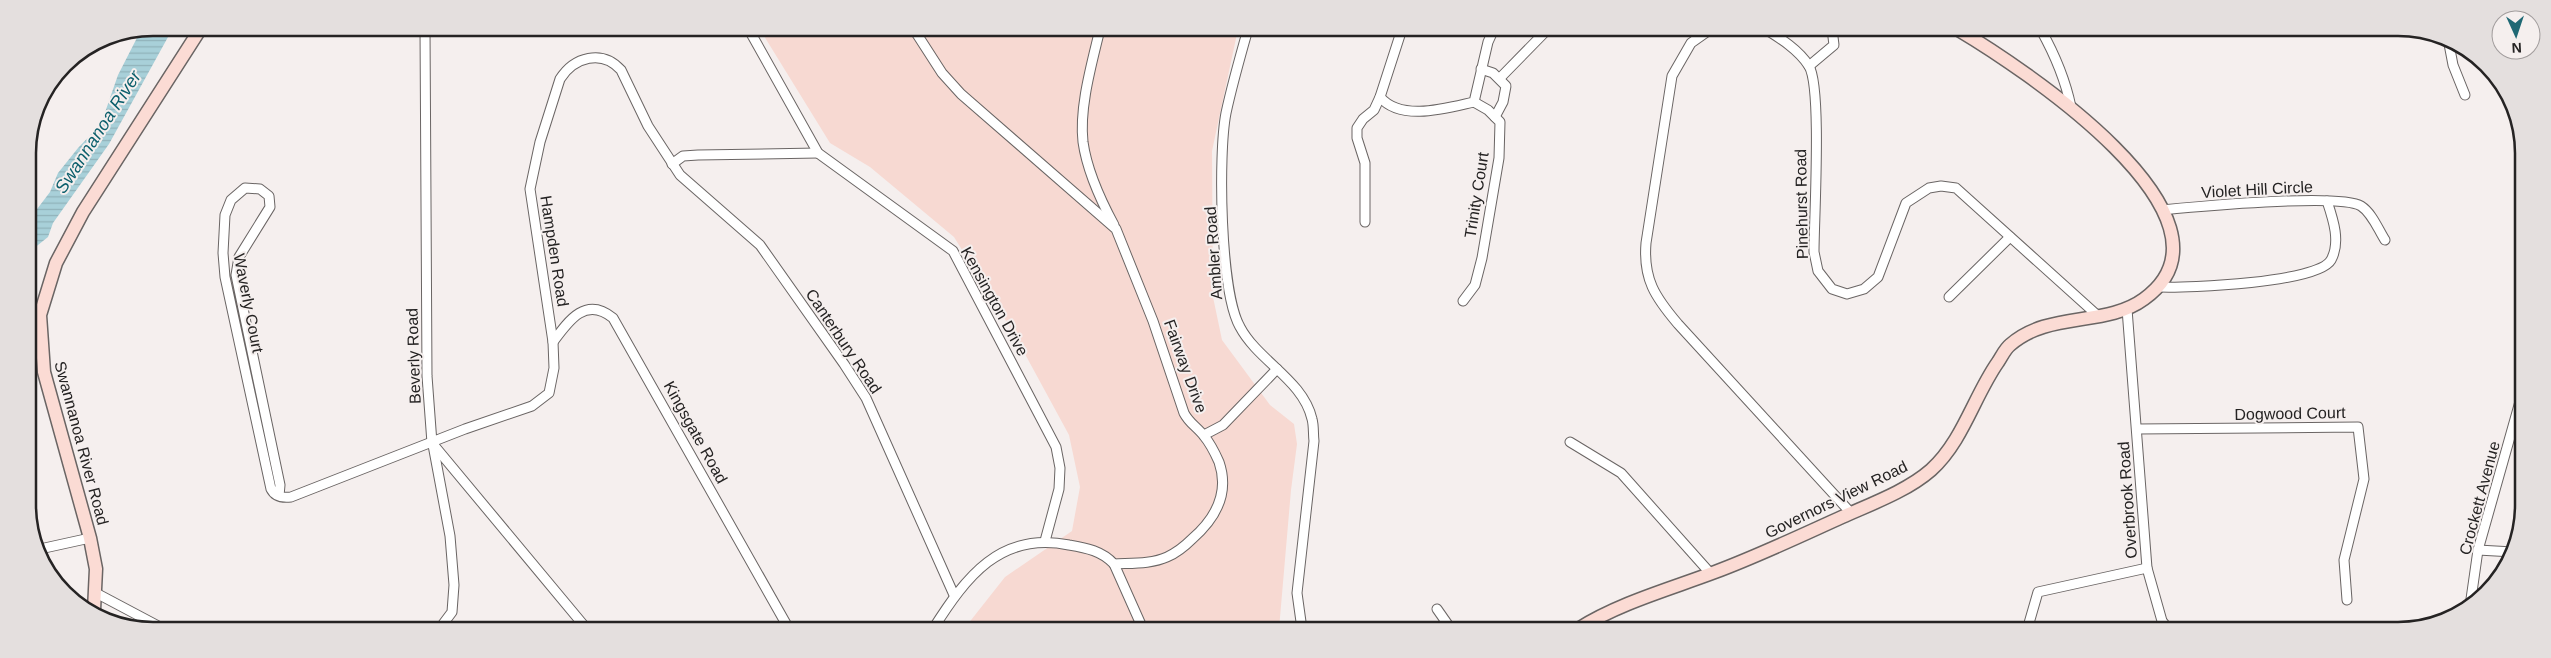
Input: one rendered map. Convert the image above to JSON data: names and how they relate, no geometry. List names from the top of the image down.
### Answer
{
  "streets": {
    "street": [
      "Violet Hill Circle",
      "Trinity Court",
      "Pinehurst Road",
      "Hampden Road",
      "Ambler Road",
      "Kensington Drive",
      "Waverly Court",
      "Canterbury Road",
      "Beverly Road",
      "Fairway Drive",
      "Dogwood Court",
      "Kingsgate Road",
      "Swannanoa River Road",
      "Crockett Avenue",
      "Governors View Road",
      "Overbrook Road"
    ]
  },
  "crossings": [
    ["Violet Hill Circle", "Governors View Road"],
    ["Pinehurst Road", "Governors View Road"],
    ["Hampden Road", "Waverly Court"],
    ["Hampden Road", "Canterbury Road"],
    ["Hampden Road", "Beverly Road"],
    ["Hampden Road", "Kingsgate Road"],
    ["Dogwood Court", "Overbrook Road"],
    ["Governors View Road", "Overbrook Road"]
  ],
  "water": ["Swannanoa River"],
  "north": "bottom"
}
